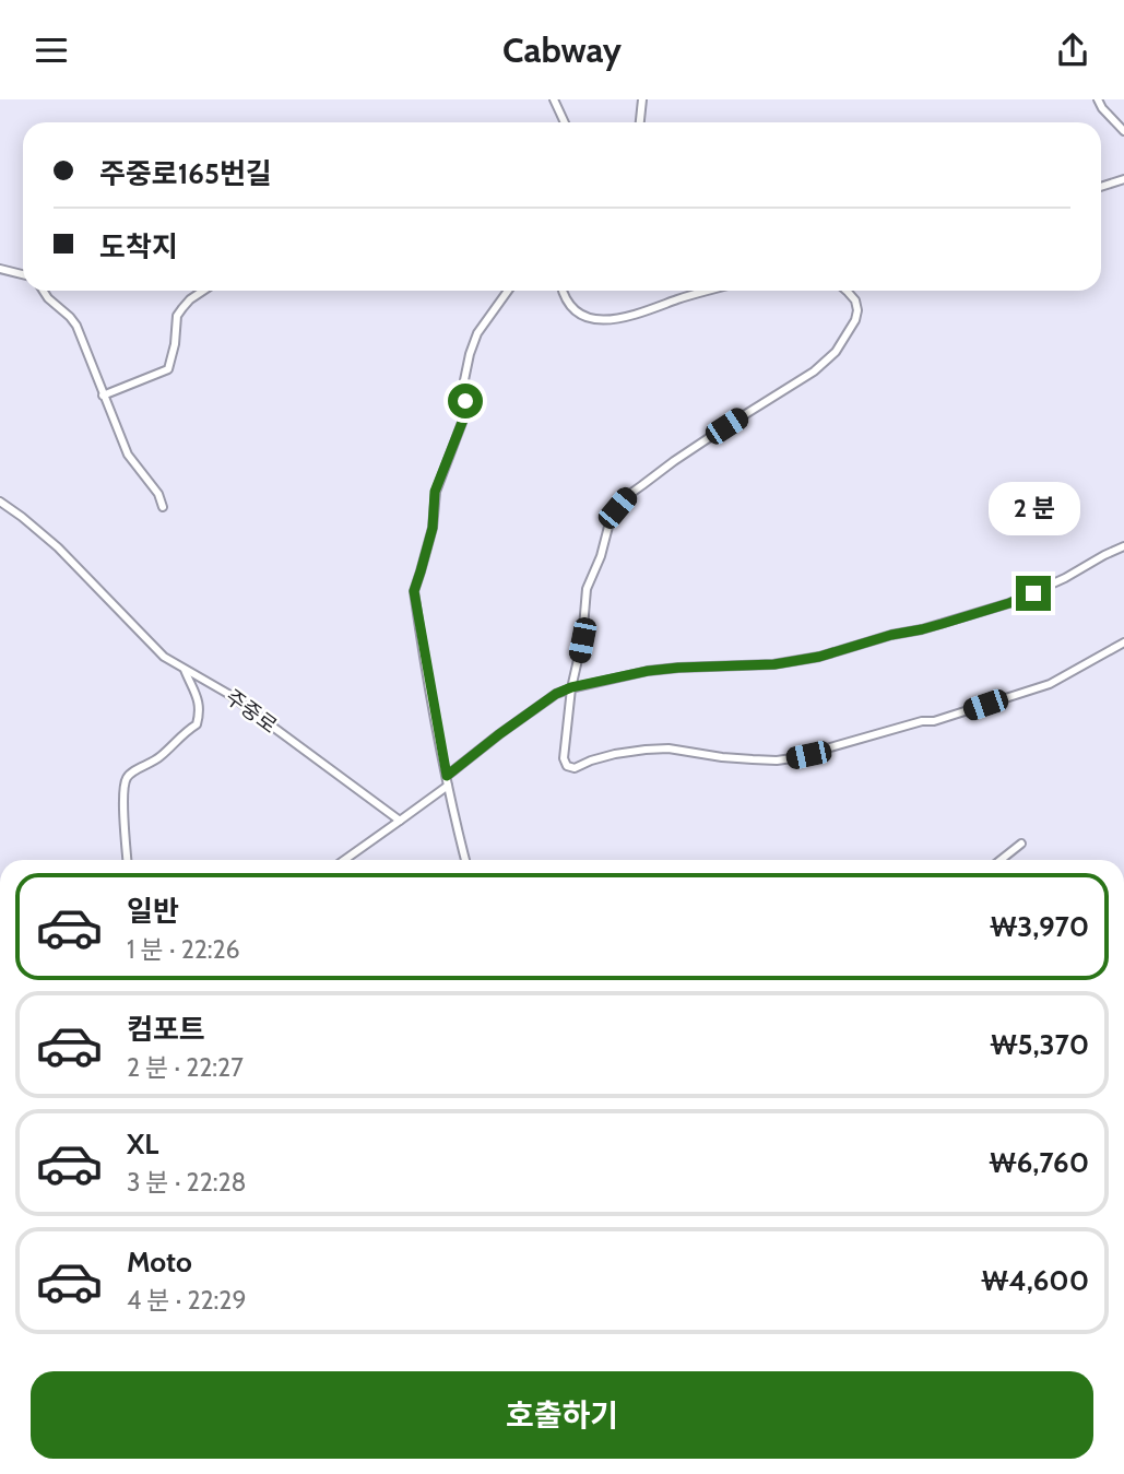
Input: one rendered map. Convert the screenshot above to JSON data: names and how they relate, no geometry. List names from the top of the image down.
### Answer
{
  "streets": {
    "lane": ["주중로"]
  },
  "page": {
    "header": "Cabway",
    "banner": ["주중로165번길", "도착지"],
    "bubble": "2 분",
    "list": [
      {
        "name": "일반",
        "note": "1 분 · 22:26",
        "value": "₩3,970"
      },
      {
        "name": "컴포트",
        "note": "2 분 · 22:27",
        "value": "₩5,370"
      },
      {
        "name": "XL",
        "note": "3 분 · 22:28",
        "value": "₩6,760"
      },
      {
        "name": "Moto",
        "note": "4 분 · 22:29",
        "value": "₩4,600"
      }
    ],
    "buttons": "호출하기"
  }
}
